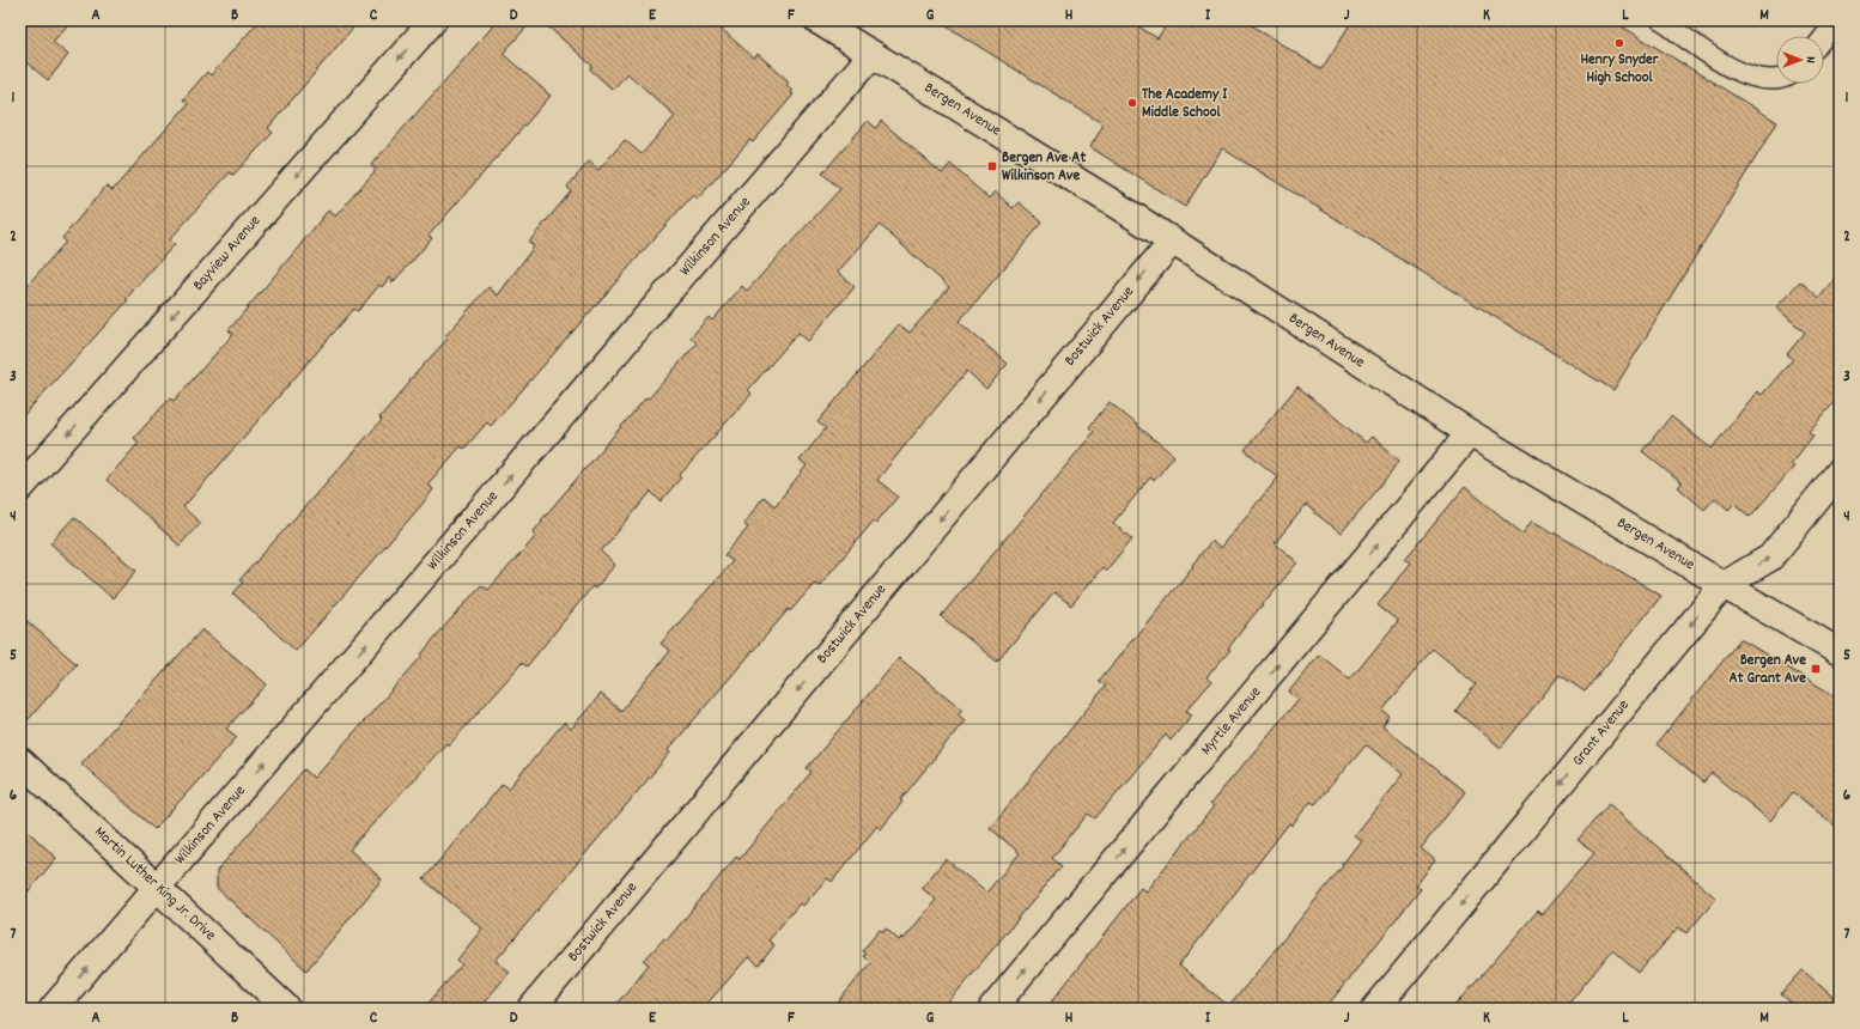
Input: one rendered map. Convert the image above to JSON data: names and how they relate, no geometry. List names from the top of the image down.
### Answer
{
  "streets": {
    "street": [
      "Bergen Avenue",
      "Wilkinson Avenue",
      "Bayview Avenue",
      "Bostwick Avenue",
      "Myrtle Avenue",
      "Grant Avenue",
      "Martin Luther King Jr. Drive"
    ]
  },
  "crossings": [
    ["Bergen Avenue", "Wilkinson Avenue"],
    ["Bergen Avenue", "Bostwick Avenue"],
    ["Bergen Avenue", "Myrtle Avenue"],
    ["Bergen Avenue", "Grant Avenue"],
    ["Wilkinson Avenue", "Martin Luther King Jr. Drive"]
  ],
  "one_way": [
    "Wilkinson Avenue",
    "Bayview Avenue",
    "Bostwick Avenue",
    "Myrtle Avenue"
  ],
  "places": {
    "other": ["Henry Snyder High School", "The Academy I Middle School"],
    "transit": ["Bergen Ave At Wilkinson Ave", "Bergen Ave At Grant Ave"]
  },
  "north": "right",
  "grid": {
    "columns": [
      "A",
      "B",
      "C",
      "D",
      "E",
      "F",
      "G",
      "H",
      "I",
      "J",
      "K",
      "L",
      "M"
    ],
    "rows": [
      "1",
      "2",
      "3",
      "4",
      "5",
      "6",
      "7"
    ]
  }
}
